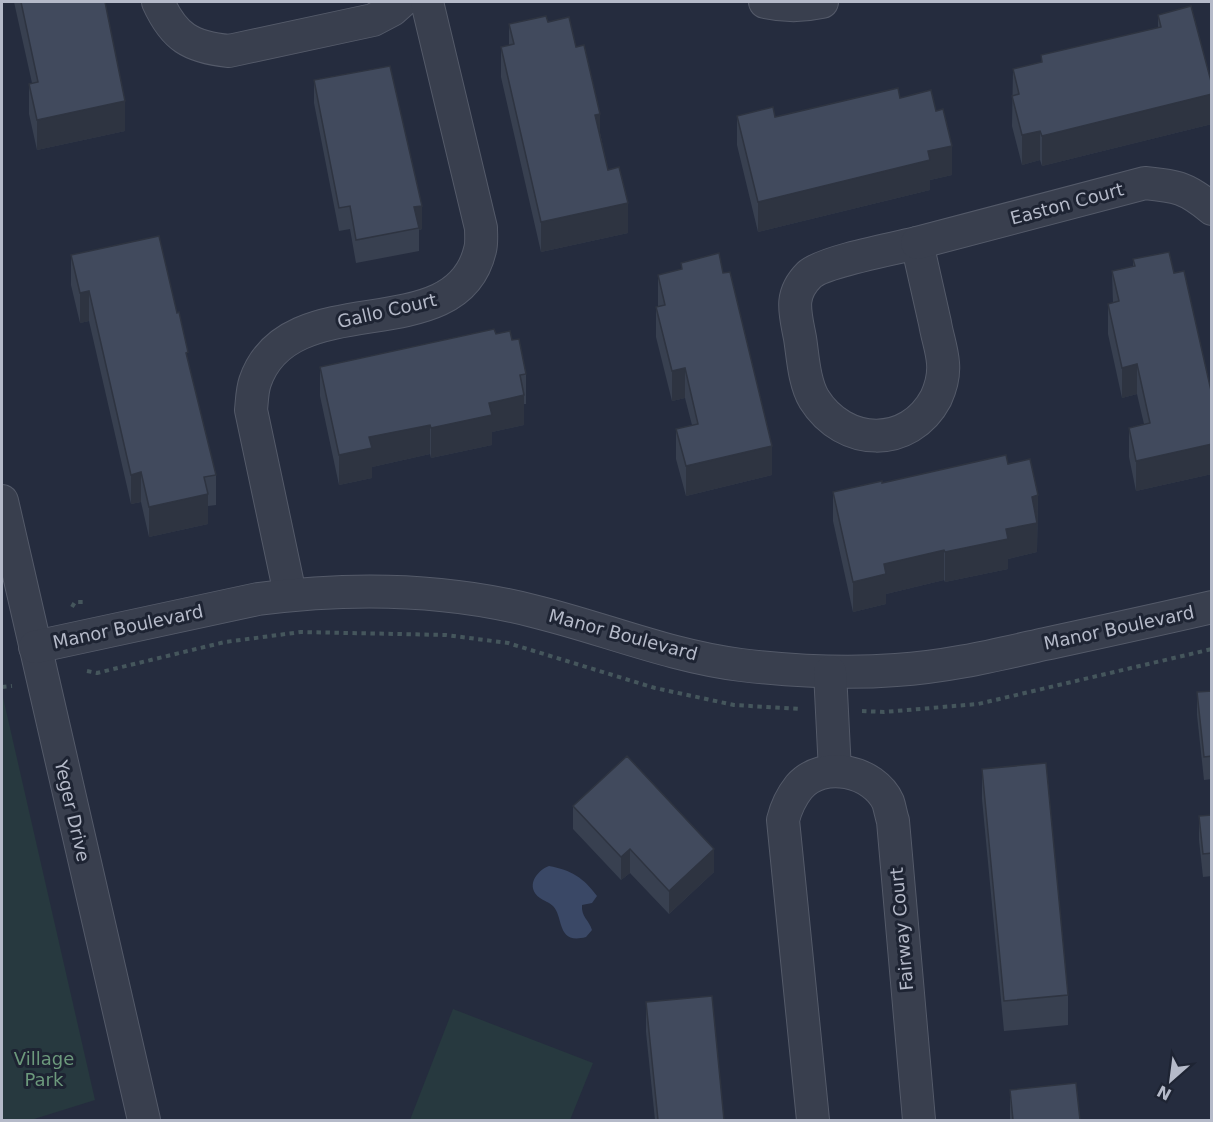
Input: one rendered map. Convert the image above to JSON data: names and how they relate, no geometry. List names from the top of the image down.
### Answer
{
  "streets": {
    "street": [
      "Easton Court",
      "Gallo Court",
      "Manor Boulevard",
      "Yeger Drive",
      "Fairway Court"
    ]
  },
  "crossings": [
    ["Gallo Court", "Manor Boulevard"],
    ["Manor Boulevard", "Yeger Drive"]
  ],
  "parks": ["Village Park"],
  "north": "bottom left"
}
